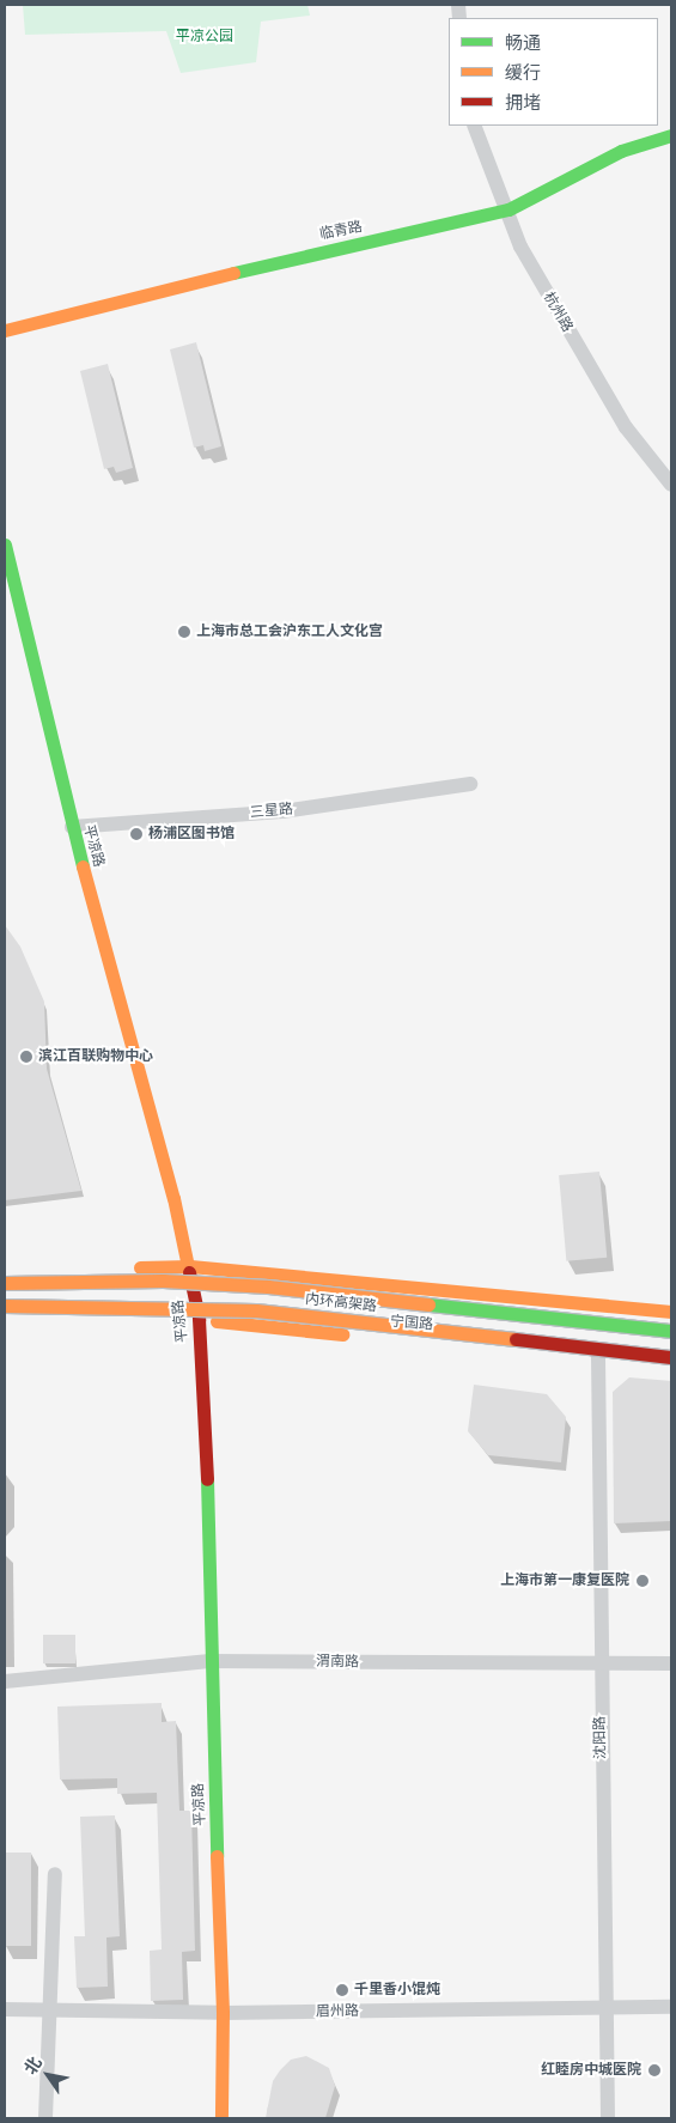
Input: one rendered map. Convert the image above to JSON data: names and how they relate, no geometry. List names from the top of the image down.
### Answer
{
  "streets": {
    "main road": [
      "临青路",
      "平凉路",
      "内环高架路",
      "宁国路"
    ],
    "street": [
      "杭州路",
      "三星路",
      "渭南路",
      "沈阳路",
      "眉州路"
    ]
  },
  "crossings": [
    ["临青路", "杭州路"],
    ["三星路", "平凉路"],
    ["平凉路", "宁国路"],
    ["平凉路", "渭南路"],
    ["平凉路", "眉州路"],
    ["宁国路", "沈阳路"],
    ["渭南路", "沈阳路"],
    ["沈阳路", "眉州路"]
  ],
  "parks": ["平凉公园"],
  "places": [
    "上海市总工会沪东工人文化宫",
    "杨浦区图书馆",
    "滨江百联购物中心",
    "上海市第一康复医院",
    "千里香小馄炖",
    "红睦房中城医院"
  ],
  "legend": ["畅通", "缓行", "拥堵"],
  "north": "top left"
}
